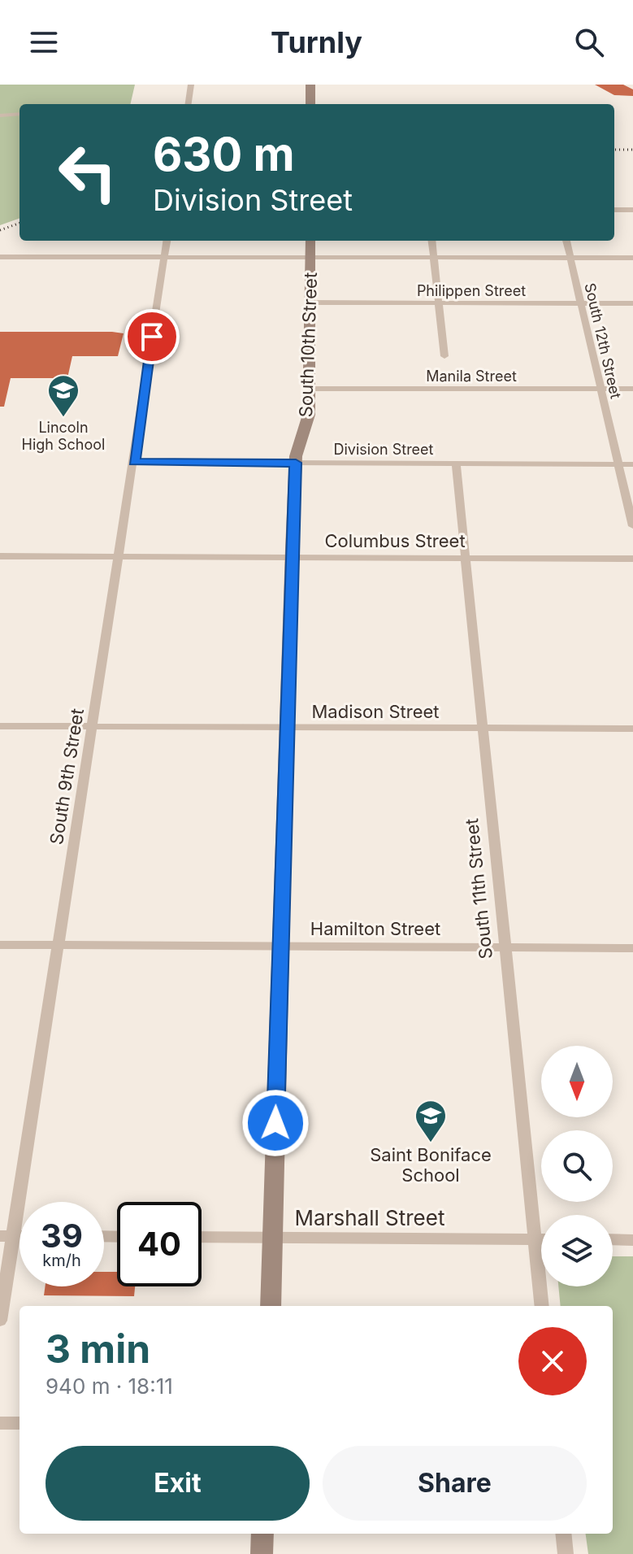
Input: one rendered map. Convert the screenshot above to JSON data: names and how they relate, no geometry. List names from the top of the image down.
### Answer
{
  "streets": {
    "street": [
      "Philippen Street",
      "South 12th Street",
      "South 10th Street",
      "Manila Street",
      "Division Street",
      "Columbus Street",
      "Madison Street",
      "South 9th Street",
      "South 11th Street",
      "Hamilton Street",
      "Marshall Street"
    ]
  },
  "crossings": [
    ["Philippen Street", "South 12th Street"],
    ["Philippen Street", "South 10th Street"],
    ["South 12th Street", "Manila Street"],
    ["South 12th Street", "Division Street"],
    ["South 10th Street", "Manila Street"],
    ["South 10th Street", "Division Street"],
    ["South 10th Street", "Columbus Street"],
    ["South 10th Street", "Madison Street"],
    ["South 10th Street", "Hamilton Street"],
    ["South 10th Street", "Marshall Street"],
    ["Division Street", "South 9th Street"],
    ["Division Street", "South 11th Street"],
    ["Columbus Street", "South 9th Street"],
    ["Columbus Street", "South 11th Street"],
    ["Madison Street", "South 9th Street"],
    ["Madison Street", "South 11th Street"],
    ["South 9th Street", "Hamilton Street"],
    ["South 11th Street", "Hamilton Street"],
    ["South 11th Street", "Marshall Street"]
  ],
  "places": {
    "school or university": ["Lincoln High School", "Saint Boniface School"]
  },
  "north": "bottom",
  "page": {
    "header": "Turnly",
    "turn": ["630 m", "Division Street"],
    "speed": "39 km/h",
    "limit": "40",
    "heading": ["3 min", "940 m · 18:11"],
    "buttons": ["Exit", "Share"]
  }
}
